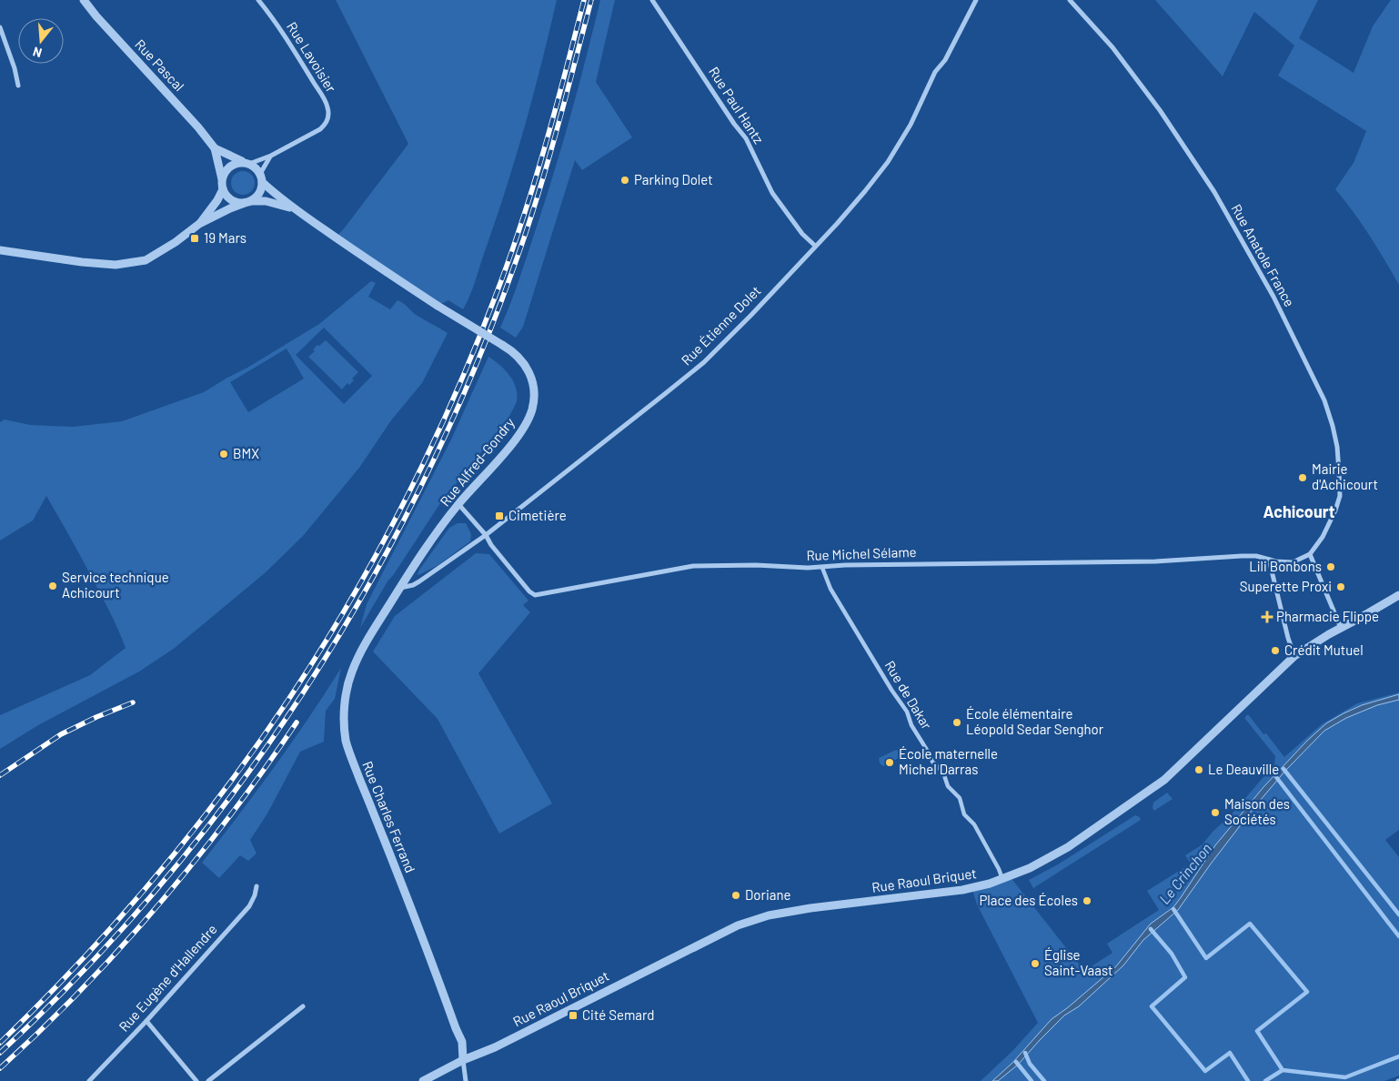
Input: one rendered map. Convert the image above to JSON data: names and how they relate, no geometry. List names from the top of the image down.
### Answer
{
  "streets": {
    "street": [
      "Rue Lavoisier",
      "Rue Pascal",
      "Rue Paul Hantz",
      "Rue Anatole France",
      "Rue Étienne Dolet",
      "Rue Alfred-Gondry",
      "Rue Michel Sélame",
      "Rue de Dakar",
      "Rue Charles Ferrand",
      "Rue Raoul Briquet",
      "Rue Eugène d'Hallendre"
    ]
  },
  "crossings": [
    ["Rue Lavoisier", "Rue Pascal"],
    ["Rue Paul Hantz", "Rue Étienne Dolet"],
    ["Rue Anatole France", "Rue Michel Sélame"],
    ["Rue Étienne Dolet", "Rue Alfred-Gondry"],
    ["Rue Étienne Dolet", "Rue Michel Sélame"],
    ["Rue Étienne Dolet", "Rue Charles Ferrand"],
    ["Rue Alfred-Gondry", "Rue Charles Ferrand"],
    ["Rue Michel Sélame", "Rue de Dakar"],
    ["Rue de Dakar", "Rue Raoul Briquet"],
    ["Rue Charles Ferrand", "Rue Raoul Briquet"]
  ],
  "districts": ["Achicourt"],
  "water": ["Le Crinchon"],
  "places": {
    "other": [
      "Parking Dolet",
      "BMX",
      "Mairie d'Achicourt",
      "Lili Bonbons",
      "Service technique Achicourt",
      "Superette Proxi",
      "Crédit Mutuel",
      "École élémentaire Léopold Sedar Senghor",
      "École maternelle Michel Darras",
      "Le Deauville",
      "Maison des Sociétés",
      "Doriane",
      "Place des Écoles",
      "Église Saint-Vaast"
    ],
    "transit": ["19 Mars", "Cimetière", "Cité Semard"],
    "health": ["Pharmacie Flippe"]
  },
  "north": "bottom"
}
